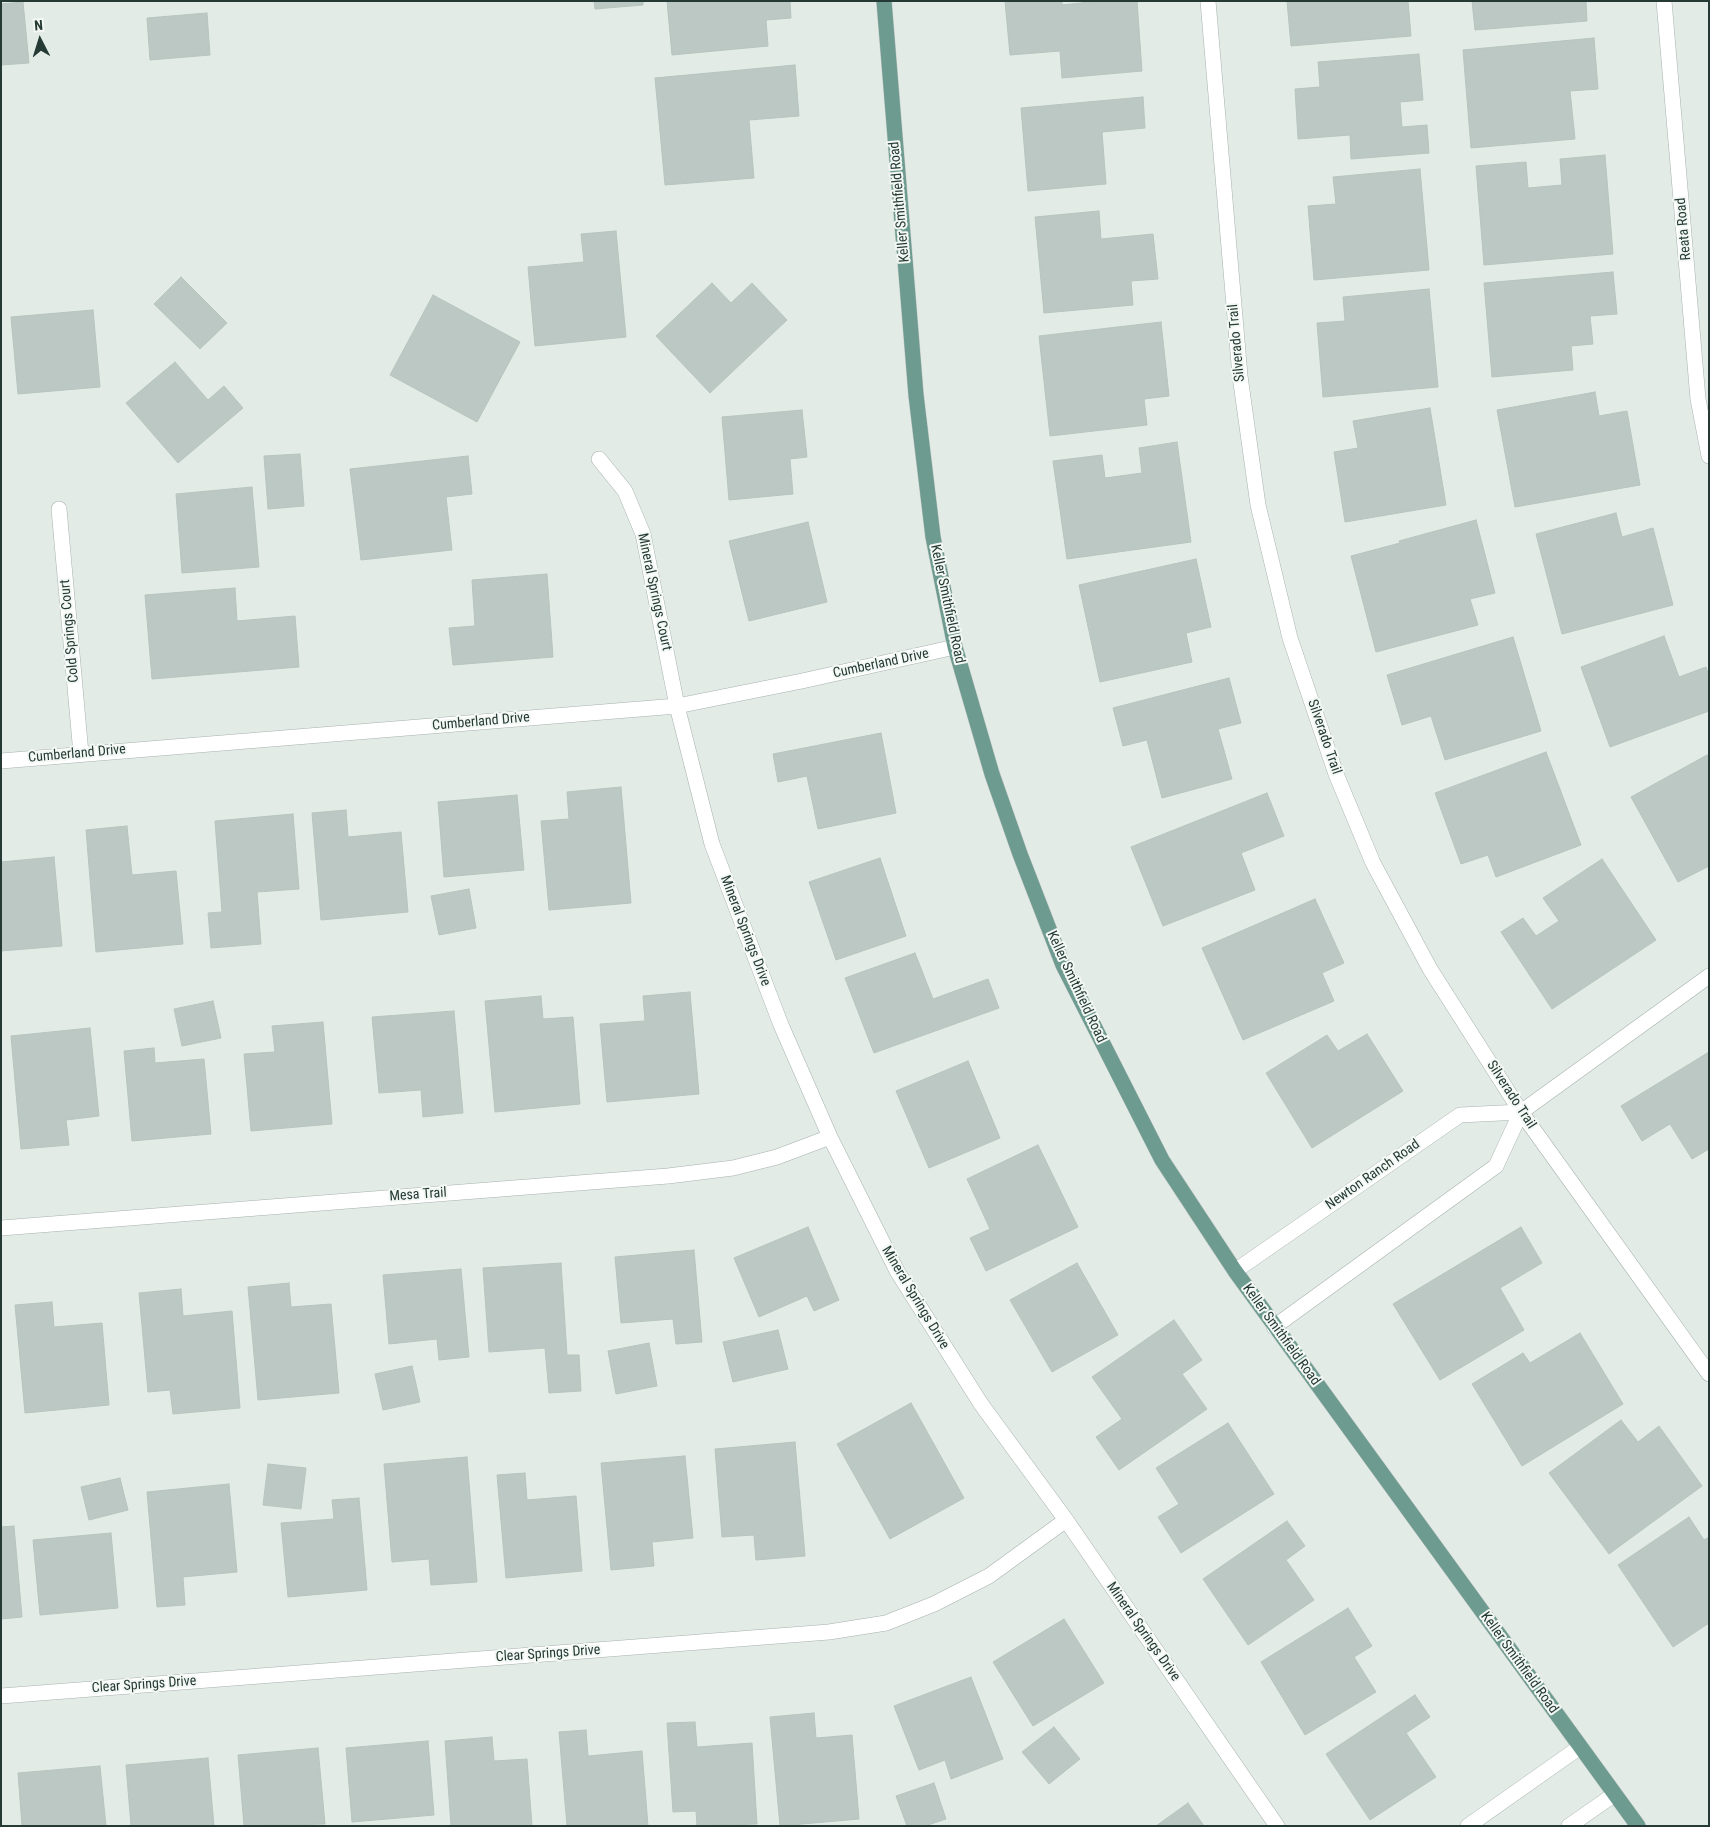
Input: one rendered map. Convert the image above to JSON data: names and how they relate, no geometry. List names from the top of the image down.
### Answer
{
  "streets": {
    "main road": ["Keller Smithfield Road"],
    "street": [
      "Reata Road",
      "Silverado Trail",
      "Mineral Springs Court",
      "Cold Springs Court",
      "Cumberland Drive",
      "Mineral Springs Drive",
      "Newton Ranch Road",
      "Mesa Trail",
      "Clear Springs Drive"
    ]
  },
  "crossings": [
    ["Keller Smithfield Road", "Cumberland Drive"],
    ["Keller Smithfield Road", "Newton Ranch Road"],
    ["Silverado Trail", "Newton Ranch Road"],
    ["Mineral Springs Court", "Cumberland Drive"],
    ["Mineral Springs Court", "Mineral Springs Drive"],
    ["Cold Springs Court", "Cumberland Drive"],
    ["Cumberland Drive", "Mineral Springs Drive"],
    ["Mineral Springs Drive", "Mesa Trail"],
    ["Mineral Springs Drive", "Clear Springs Drive"]
  ],
  "north": "top"
}
